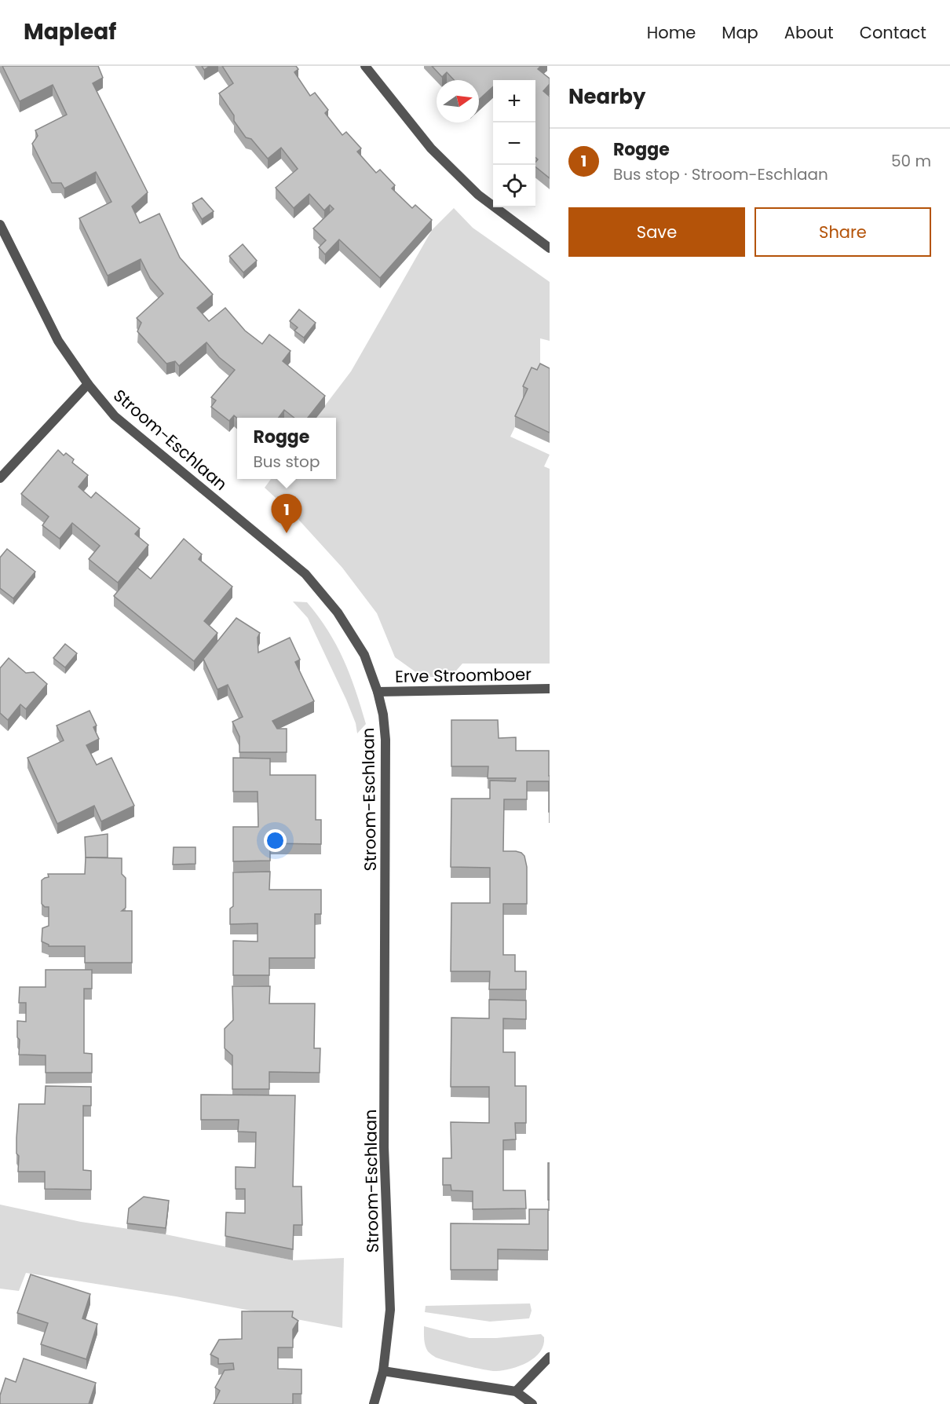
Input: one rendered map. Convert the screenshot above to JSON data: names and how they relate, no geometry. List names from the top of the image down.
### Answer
{
  "streets": {
    "street": ["Stroom-Eschlaan", "Erve Stroomboer"]
  },
  "crossings": [
    ["Stroom-Eschlaan", "Erve Stroomboer"]
  ],
  "north": "right",
  "page": {
    "header": "Mapleaf",
    "nav": [
      "Home",
      "Map",
      "About",
      "Contact"
    ],
    "heading": "Nearby",
    "map_buttons": ["+", "−"],
    "list": [
      {
        "mark": "1",
        "name": "Rogge",
        "note": "Bus stop · Stroom-Eschlaan",
        "value": "50 m"
      }
    ],
    "buttons": ["Save", "Share"],
    "popup": ["Rogge", "Bus stop"],
    "pins": "1"
  }
}
